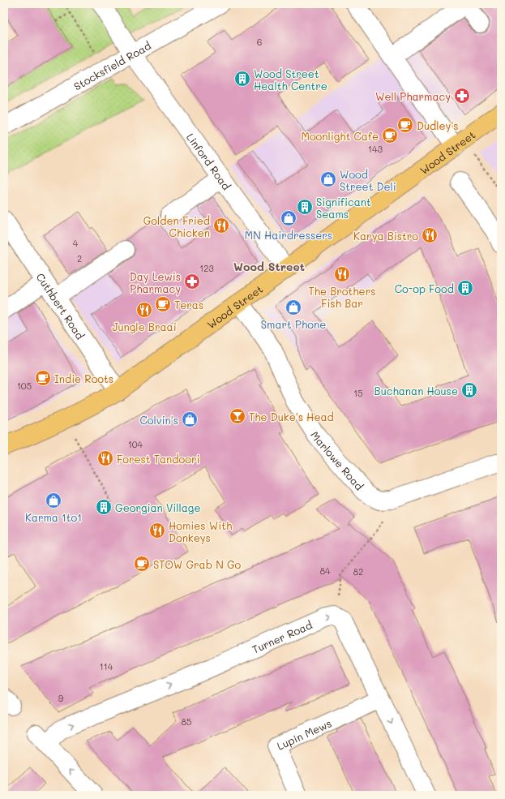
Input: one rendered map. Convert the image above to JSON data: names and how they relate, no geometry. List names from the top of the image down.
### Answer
{
  "streets": {
    "main road": ["Wood Street"],
    "street": [
      "Stocksfield Road",
      "Linford Road",
      "Cuthbert Road",
      "Marlowe Road",
      "Turner Road",
      "Lupin Mews"
    ]
  },
  "crossings": [
    ["Stocksfield Road", "Linford Road"],
    ["Wood Street", "Linford Road"],
    ["Wood Street", "Cuthbert Road"],
    ["Wood Street", "Marlowe Road"],
    ["Turner Road", "Lupin Mews"]
  ],
  "districts": ["Wood Street"],
  "places": {
    "building": [
      "Wood Street Health Centre",
      "Significant Seams",
      "Co-op Food",
      "Buchanan House",
      "Georgian Village"
    ],
    "pharmacy": ["Well Pharmacy", "Day Lewis Pharmacy"],
    "cafe": [
      "Dudley's",
      "Moonlight Cafe",
      "Teras",
      "Indie Roots",
      "STOW Grab N Go"
    ],
    "shop": [
      "Wood Street Deli",
      "MN Hairdressers",
      "Smart Phone",
      "Colvin's",
      "Karma 1to1"
    ],
    "restaurant": [
      "Golden Fried Chicken",
      "Karya Bistro",
      "The Brothers Fish Bar",
      "Jungle Braai",
      "Forest Tandoori",
      "Homies With Donkeys"
    ],
    "bar": ["The Duke's Head"]
  },
  "house_numbers": [
    "6",
    "143",
    "4",
    "2",
    "123",
    "105",
    "15",
    "104",
    "84",
    "82",
    "114",
    "9",
    "85"
  ]
}
